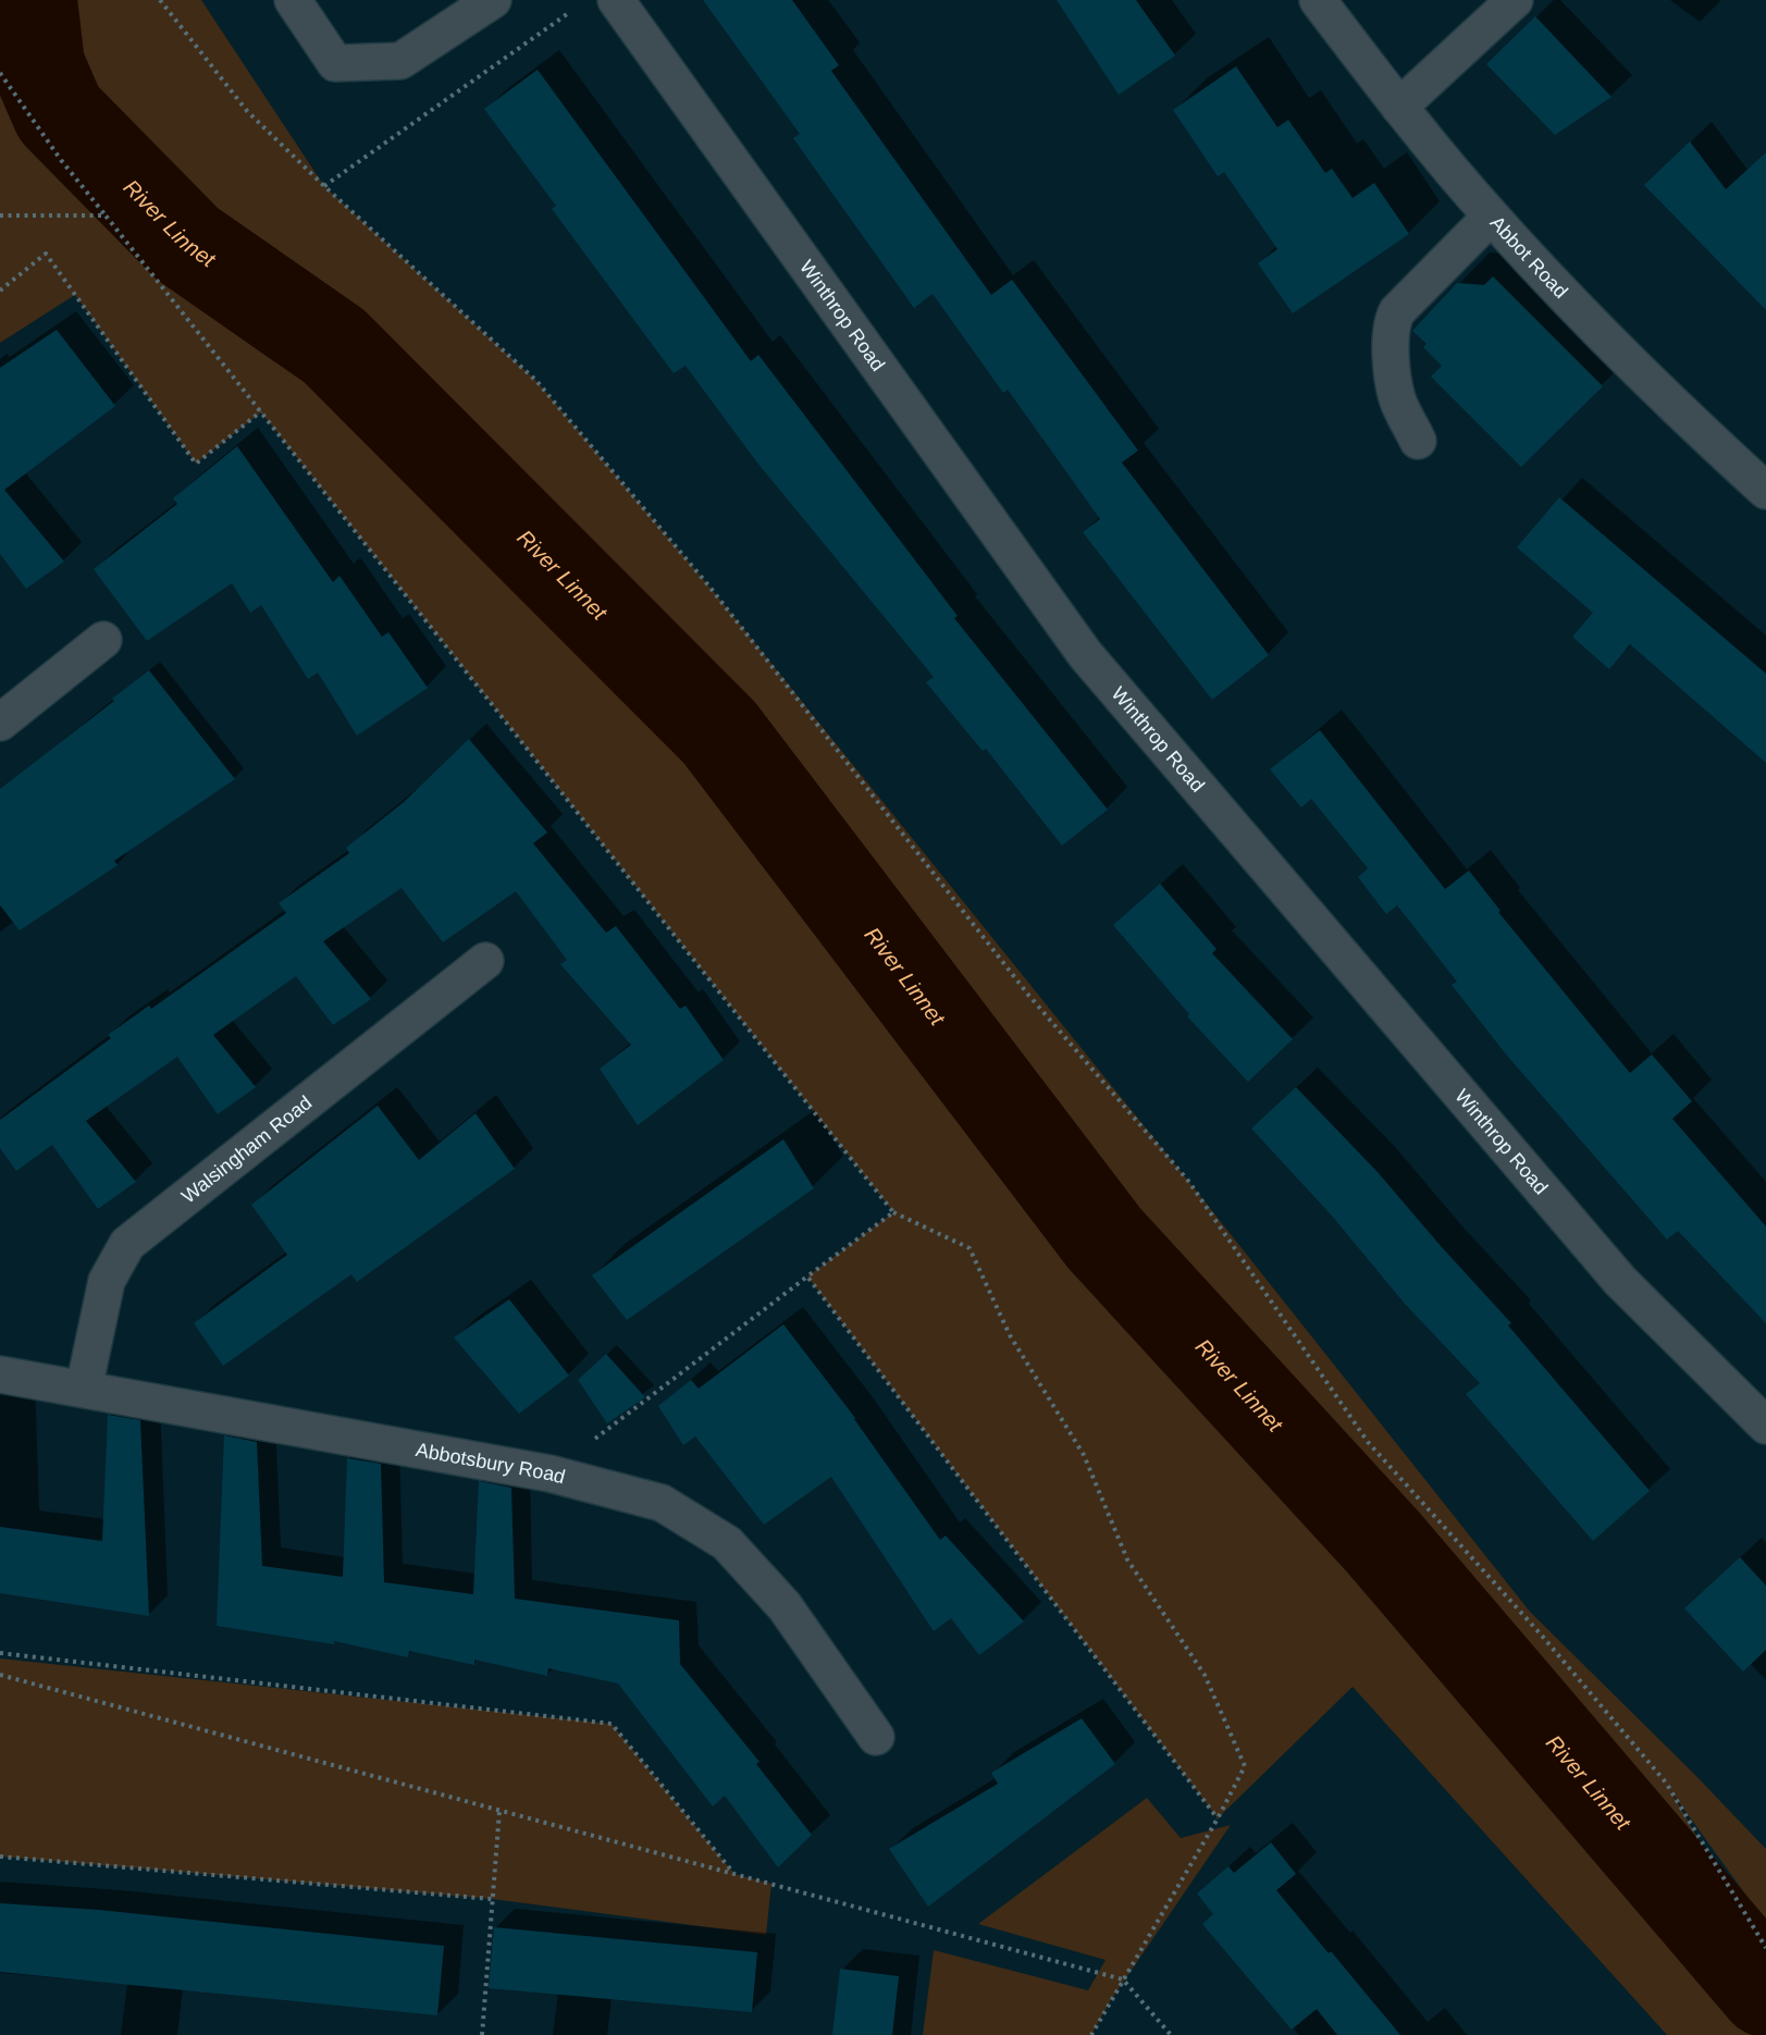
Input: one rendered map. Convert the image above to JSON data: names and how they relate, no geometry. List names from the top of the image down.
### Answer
{
  "streets": {
    "street": [
      "Abbot Road",
      "Winthrop Road",
      "Walsingham Road",
      "Abbotsbury Road"
    ]
  },
  "crossings": [
    ["Walsingham Road", "Abbotsbury Road"]
  ],
  "water": ["River Linnet"]
}
